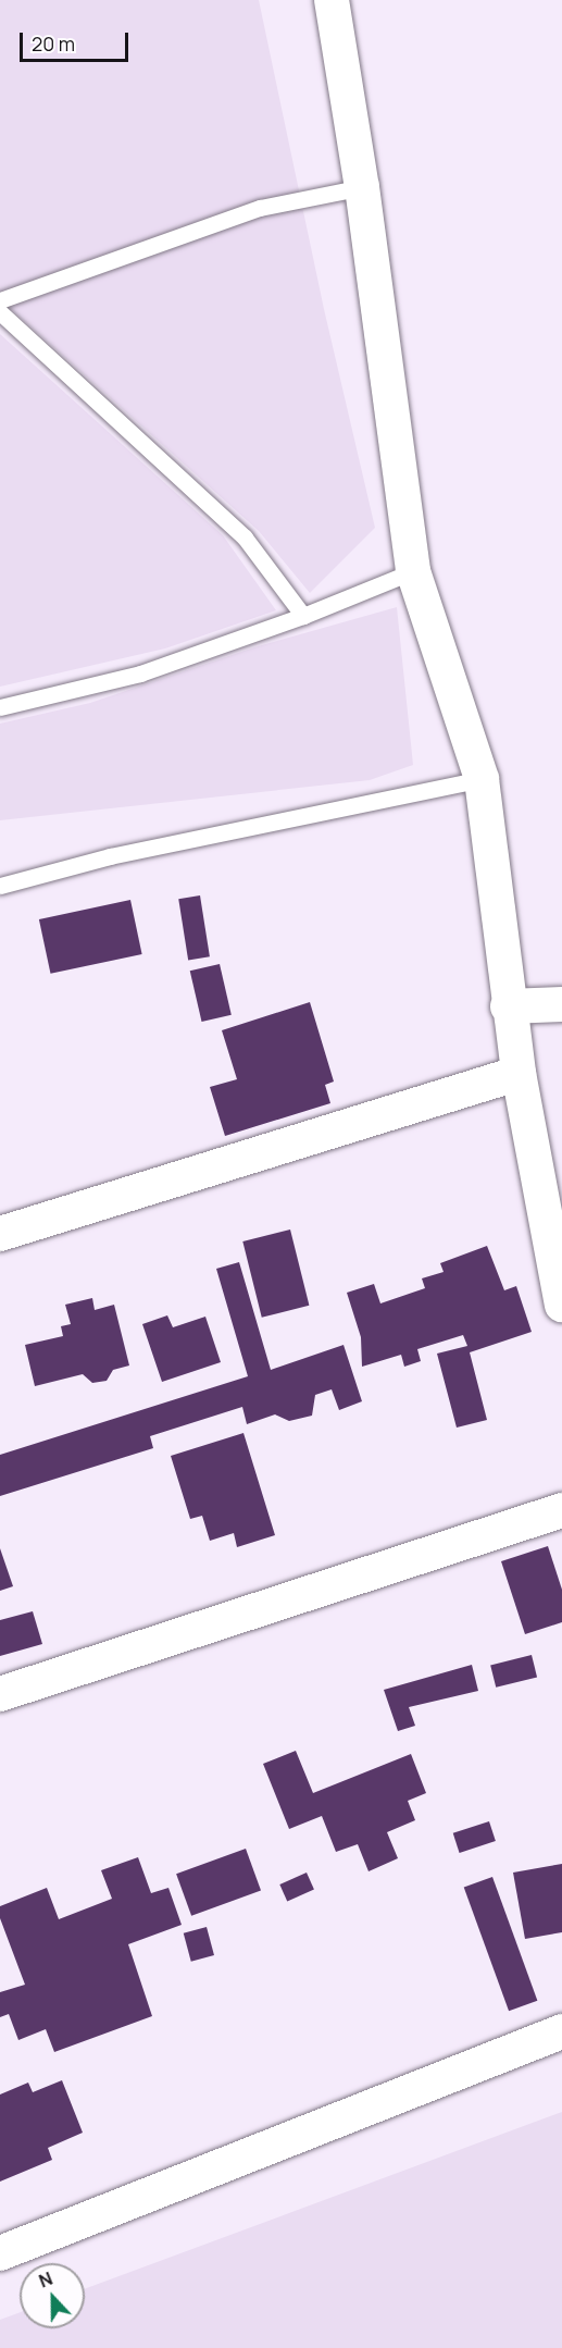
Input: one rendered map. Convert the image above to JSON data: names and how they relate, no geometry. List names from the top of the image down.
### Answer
{
  "scale_bar": "20 m",
  "north": "top"
}
